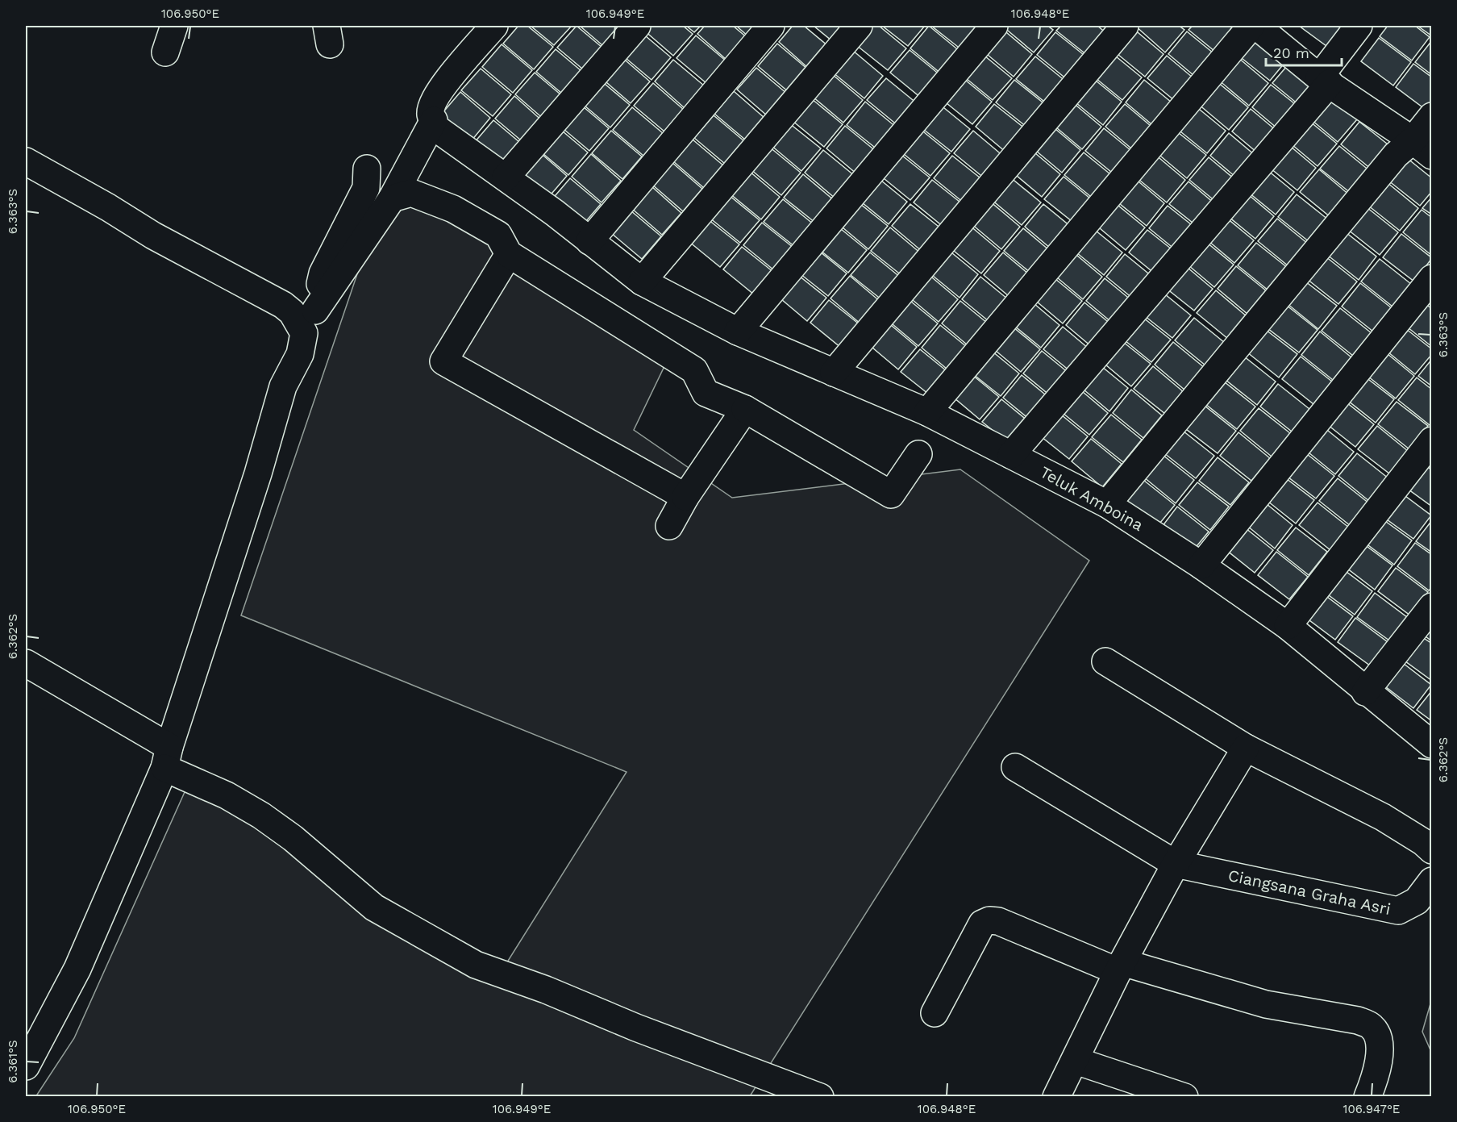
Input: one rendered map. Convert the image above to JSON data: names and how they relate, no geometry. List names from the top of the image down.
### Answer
{
  "streets": {
    "street": ["Teluk Amboina", "Ciangsana Graha Asri"]
  },
  "scale_bar": "20 m",
  "coordinates": [
    "106.950°E",
    "106.949°E",
    "106.948°E",
    "6.363°S",
    "6.362°S",
    "6.361°S",
    "106.947°E"
  ]
}
